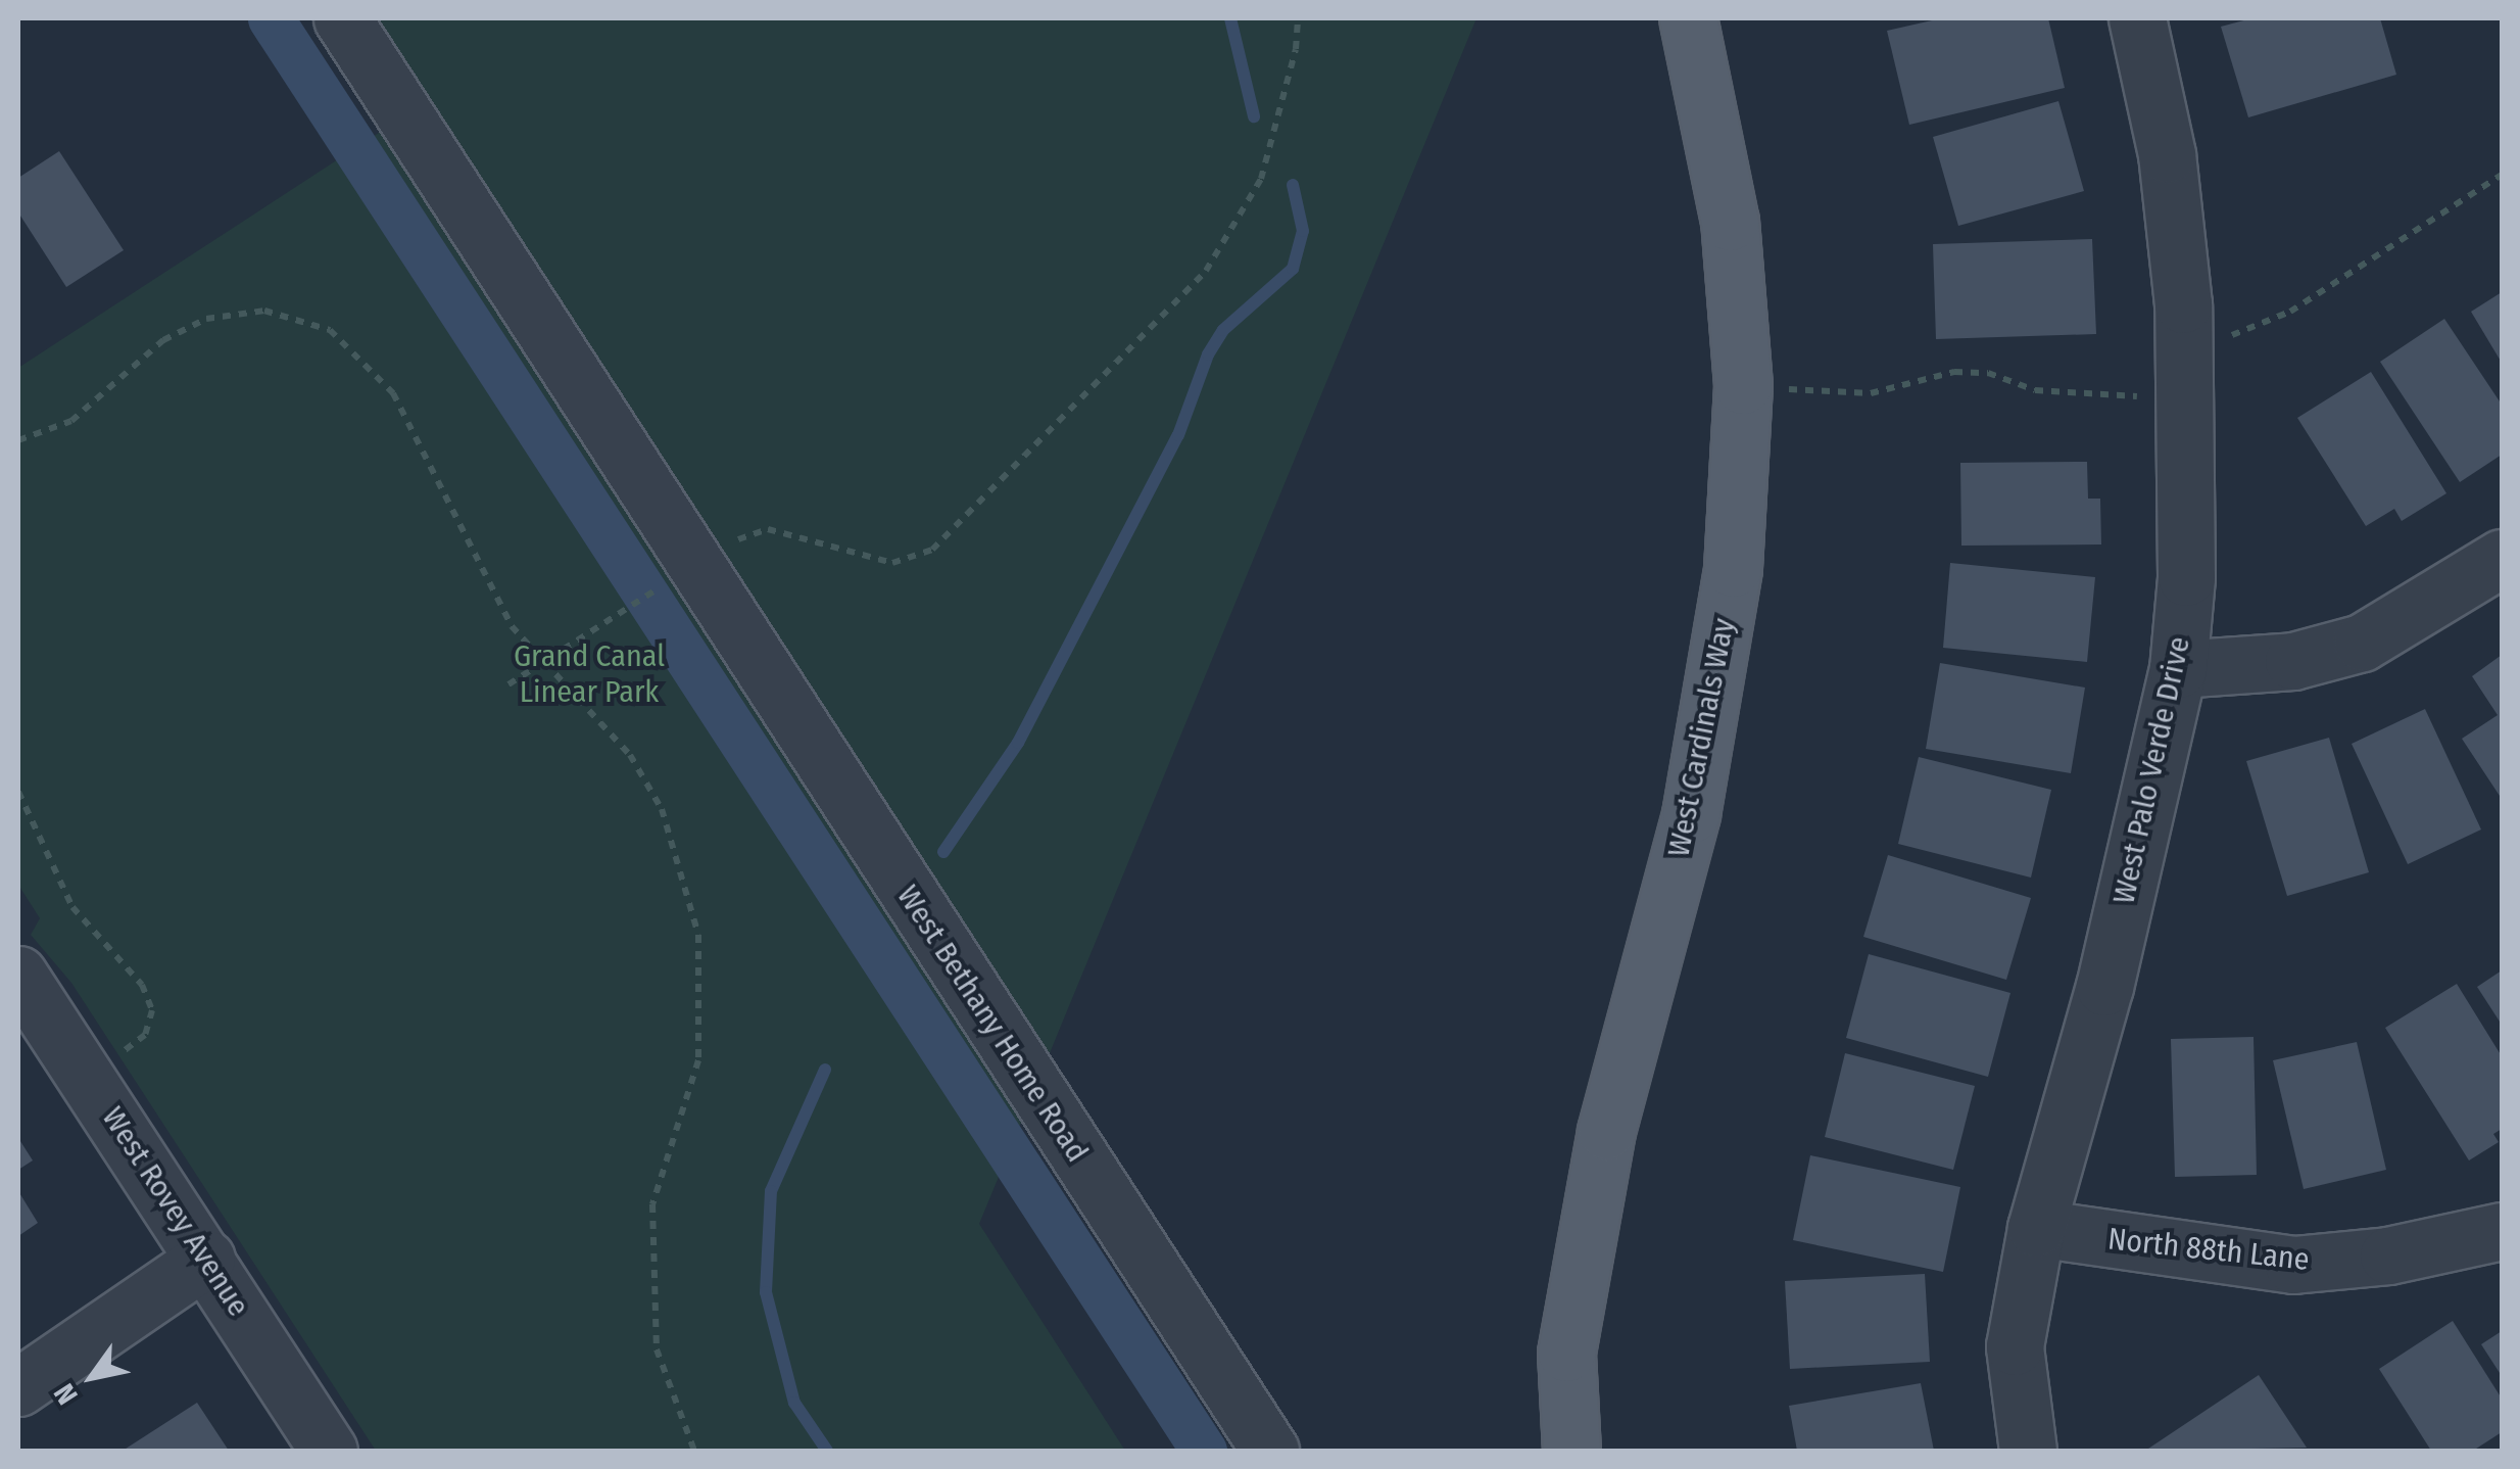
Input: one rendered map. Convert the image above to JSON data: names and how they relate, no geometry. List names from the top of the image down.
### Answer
{
  "streets": {
    "main road": ["West Cardinals Way"],
    "street": [
      "West Palo Verde Drive",
      "West Bethany Home Road",
      "West Rovey Avenue",
      "North 88th Lane"
    ]
  },
  "crossings": [
    ["West Palo Verde Drive", "North 88th Lane"]
  ],
  "parks": ["Grand Canal Linear Park"],
  "north": "bottom left"
}
